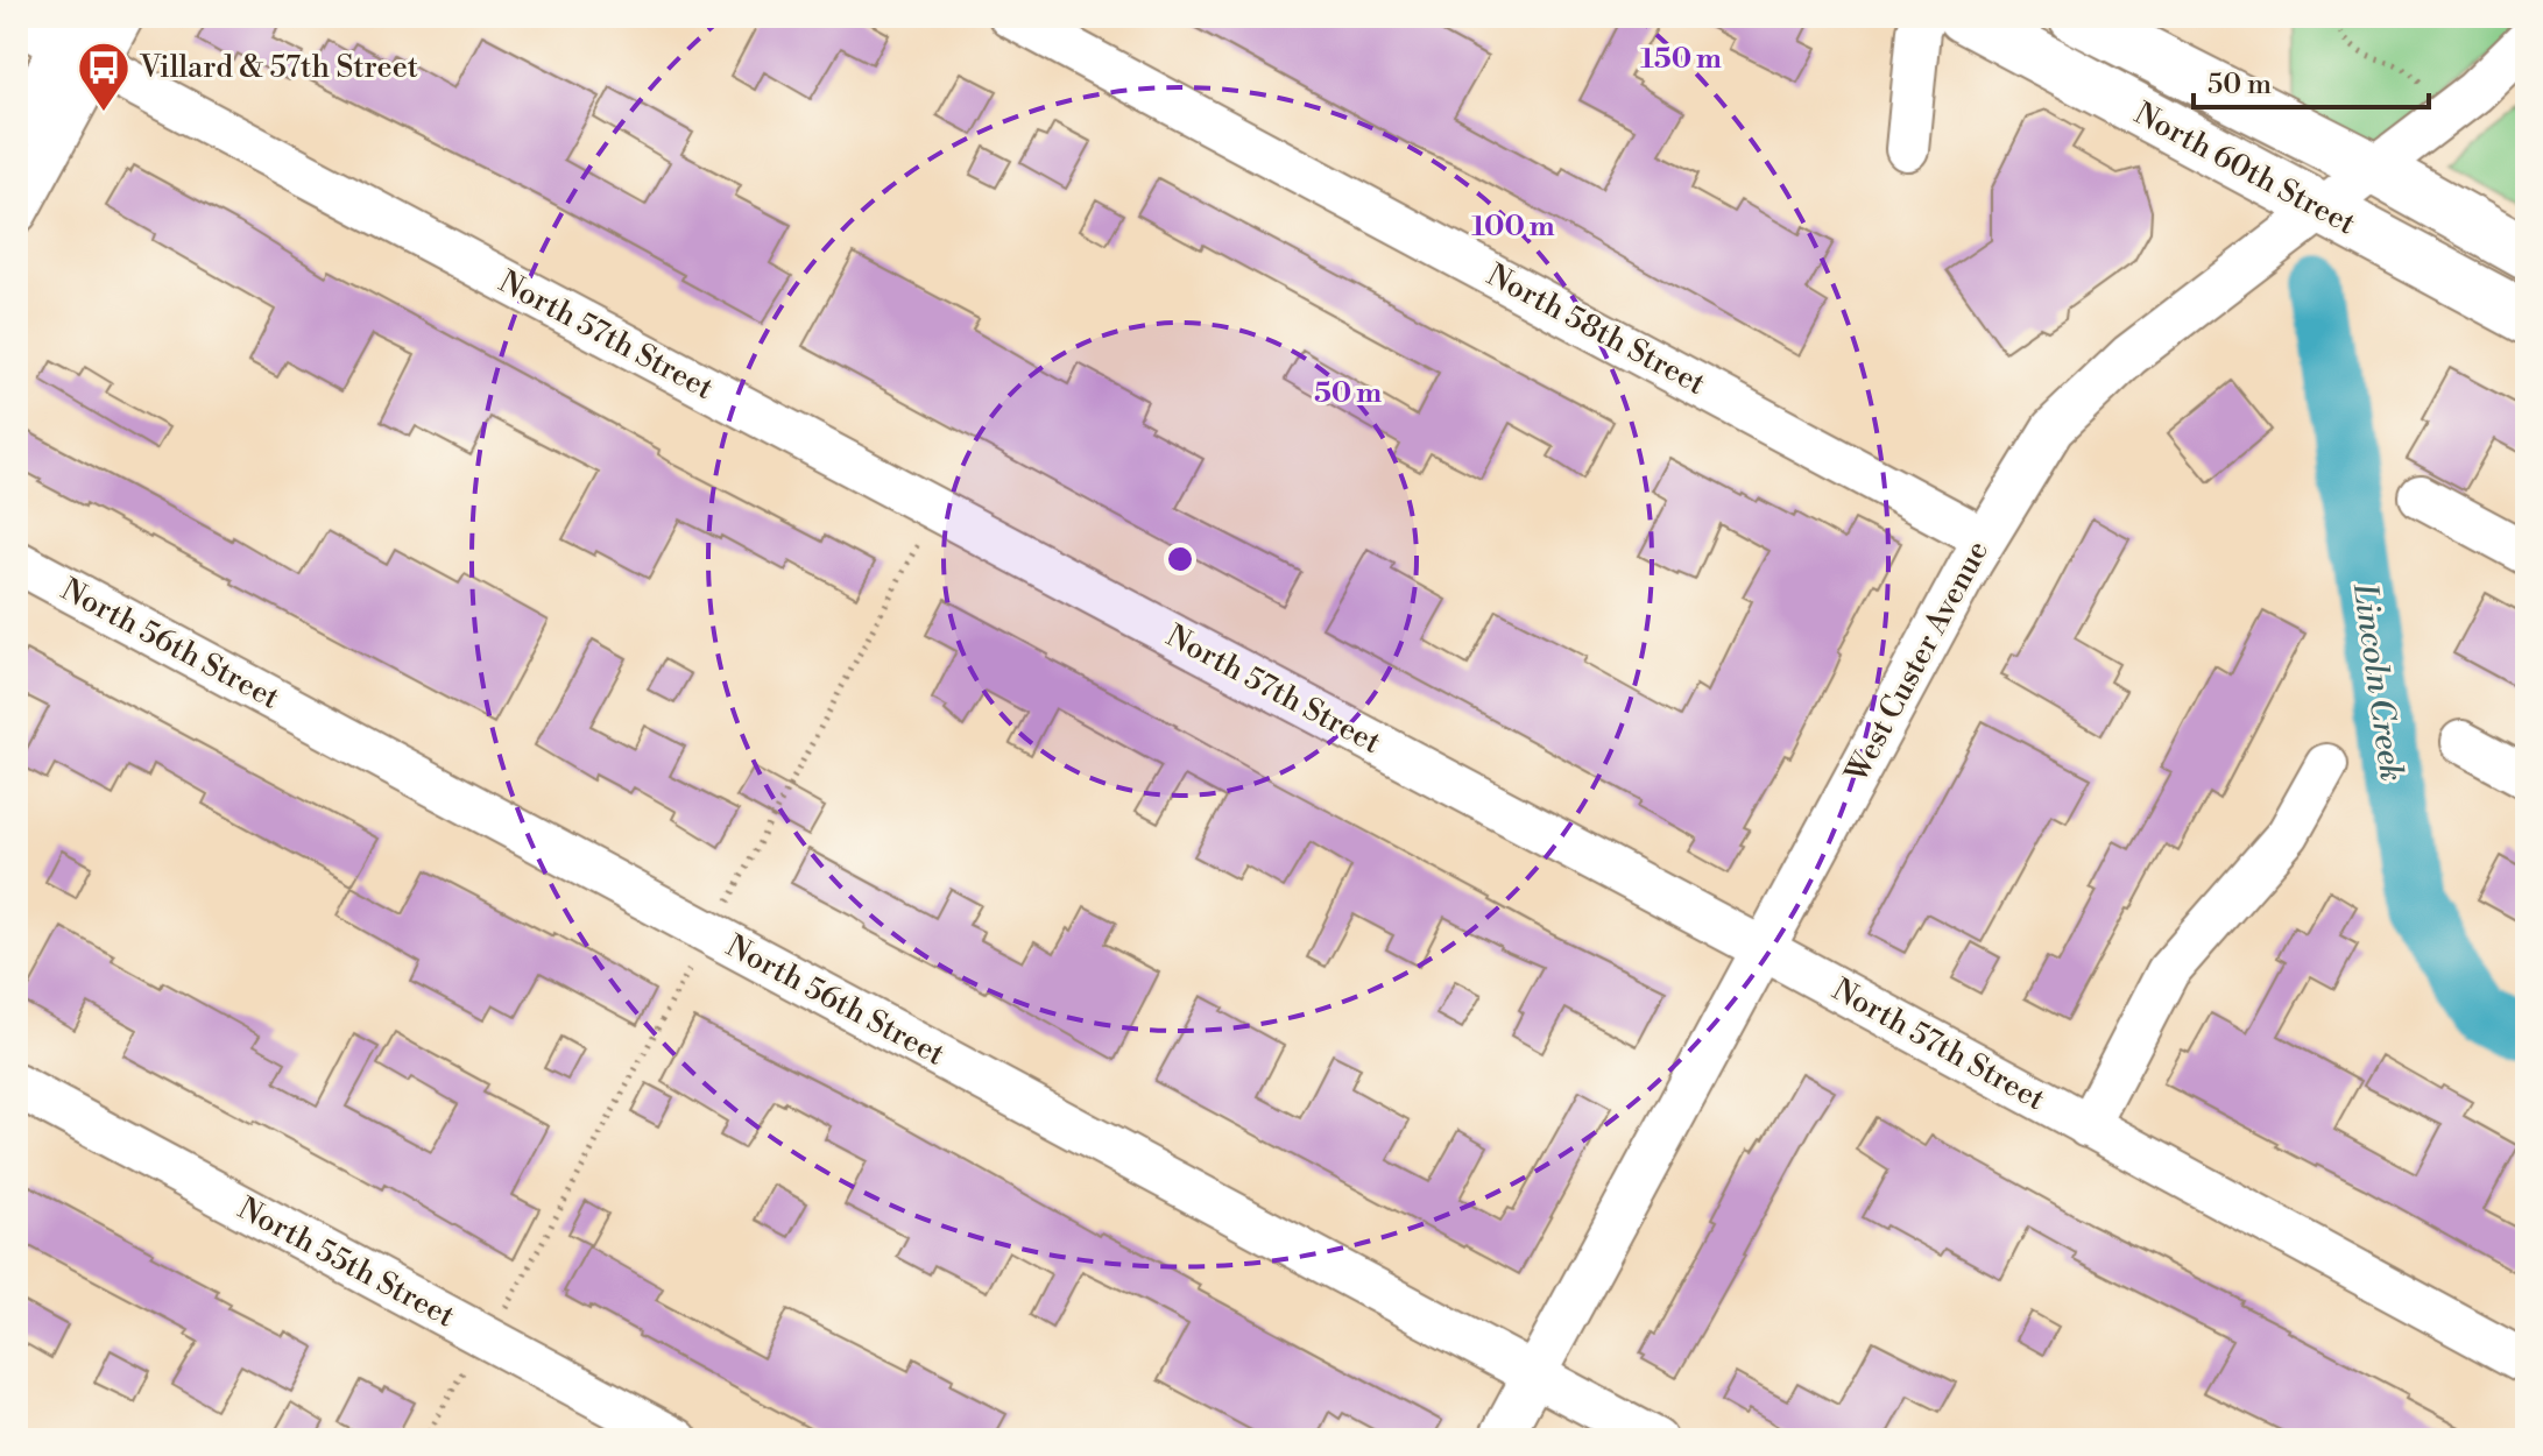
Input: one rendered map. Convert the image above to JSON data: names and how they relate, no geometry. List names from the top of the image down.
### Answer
{
  "streets": {
    "main road": ["North 60th Street"],
    "street": [
      "North 58th Street",
      "North 57th Street",
      "North 56th Street",
      "West Custer Avenue",
      "North 55th Street"
    ]
  },
  "crossings": [
    ["North 60th Street", "West Custer Avenue"],
    ["North 58th Street", "West Custer Avenue"],
    ["North 57th Street", "West Custer Avenue"],
    ["North 56th Street", "West Custer Avenue"]
  ],
  "water": ["Lincoln Creek"],
  "places": {
    "bus stop": ["Villard & 57th Street"]
  },
  "scale_bar": "50 m",
  "rings": ["150 m", "100 m", "50 m"]
}
